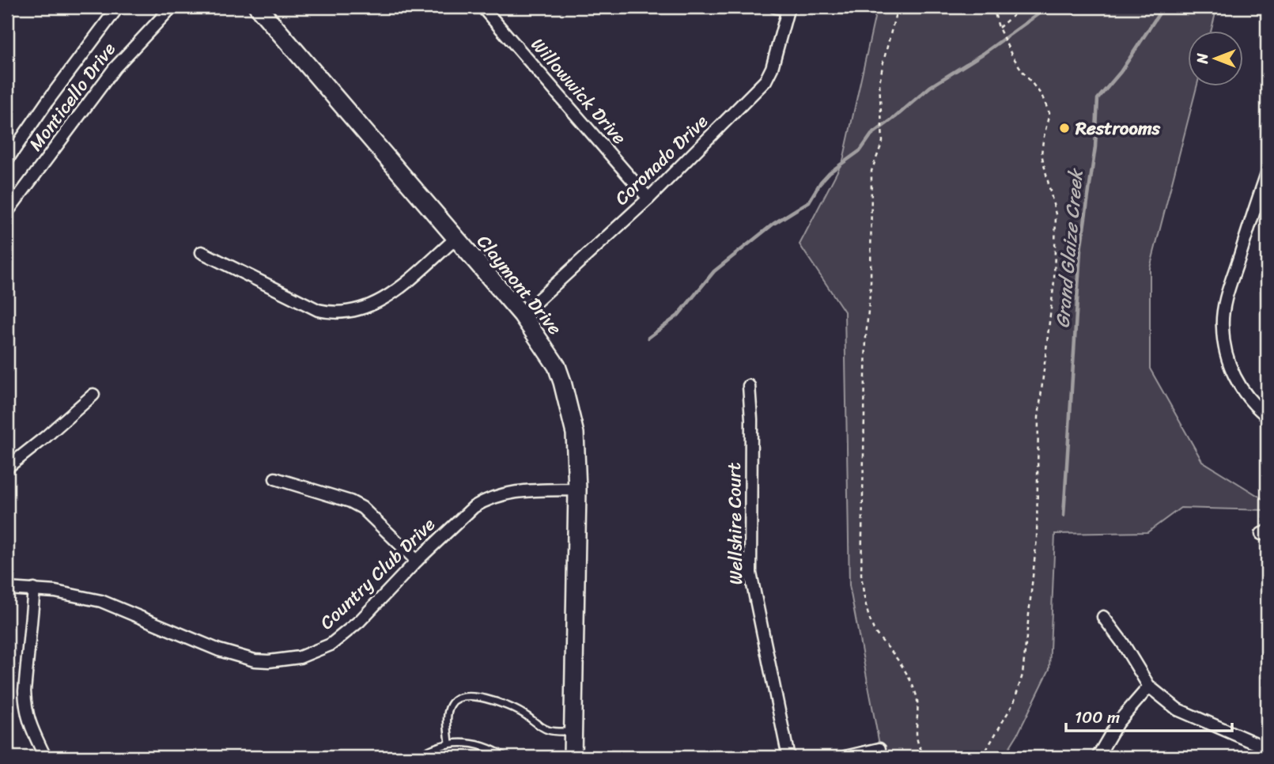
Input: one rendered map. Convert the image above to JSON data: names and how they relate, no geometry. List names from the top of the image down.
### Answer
{
  "streets": {
    "street": [
      "Willowwick Drive",
      "Monticello Drive",
      "Coronado Drive",
      "Claymont Drive",
      "Wellshire Court",
      "Country Club Drive"
    ]
  },
  "crossings": [
    ["Willowwick Drive", "Coronado Drive"],
    ["Coronado Drive", "Claymont Drive"],
    ["Claymont Drive", "Country Club Drive"]
  ],
  "water": ["Grand Glaize Creek"],
  "places": ["Restrooms"],
  "scale_bar": "100 m",
  "north": "left"
}
